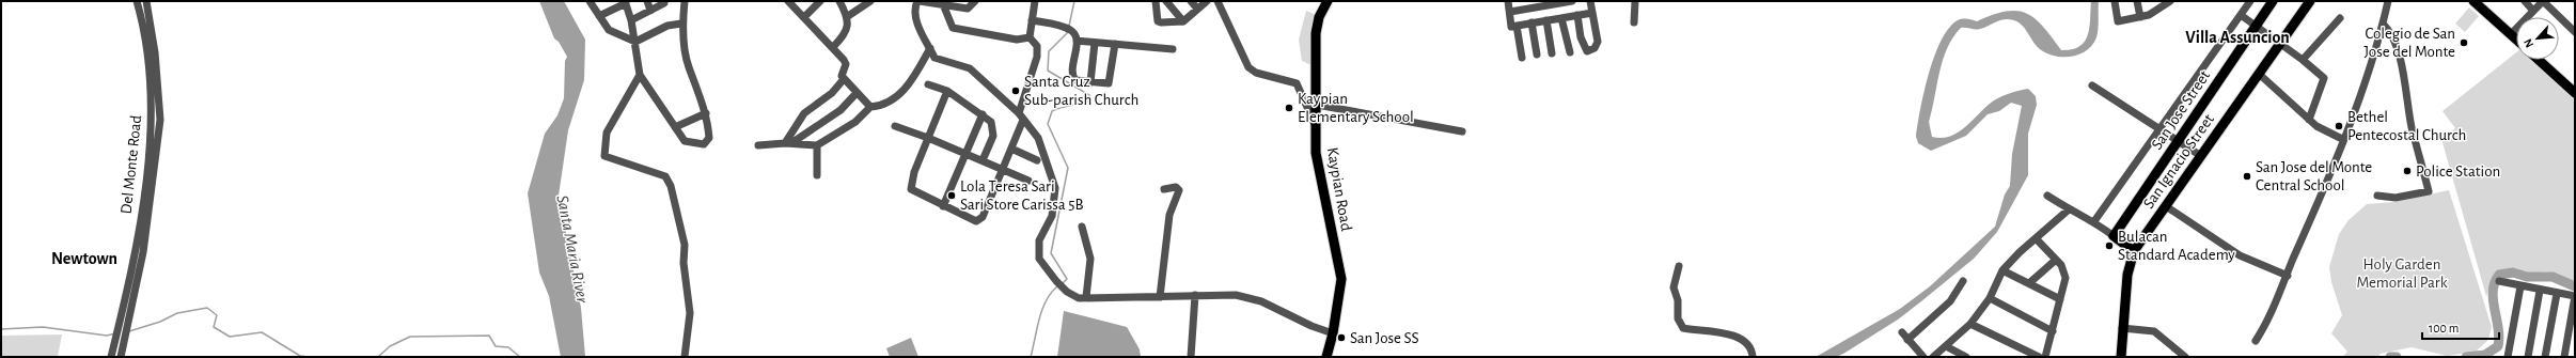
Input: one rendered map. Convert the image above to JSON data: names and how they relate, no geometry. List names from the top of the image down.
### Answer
{
  "streets": {
    "main road": ["San Jose Street", "San Ignacio Street", "Kaypian Road"],
    "street": ["Del Monte Road"]
  },
  "districts": ["Villa Assuncion", "Newtown"],
  "water": ["Santa Maria River"],
  "parks": ["Holy Garden Memorial Park"],
  "places": [
    "Colegio de San Jose del Monte",
    "Santa Cruz Sub-parish Church",
    "Kaypian Elementary School",
    "Bethel Pentecostal Church",
    "Police Station",
    "San Jose del Monte Central School",
    "Lola Teresa Sari Sari Store Carissa 5B",
    "Bulacan Standard Academy",
    "San Jose SS"
  ],
  "scale_bar": "100 m",
  "north": "bottom left"
}
